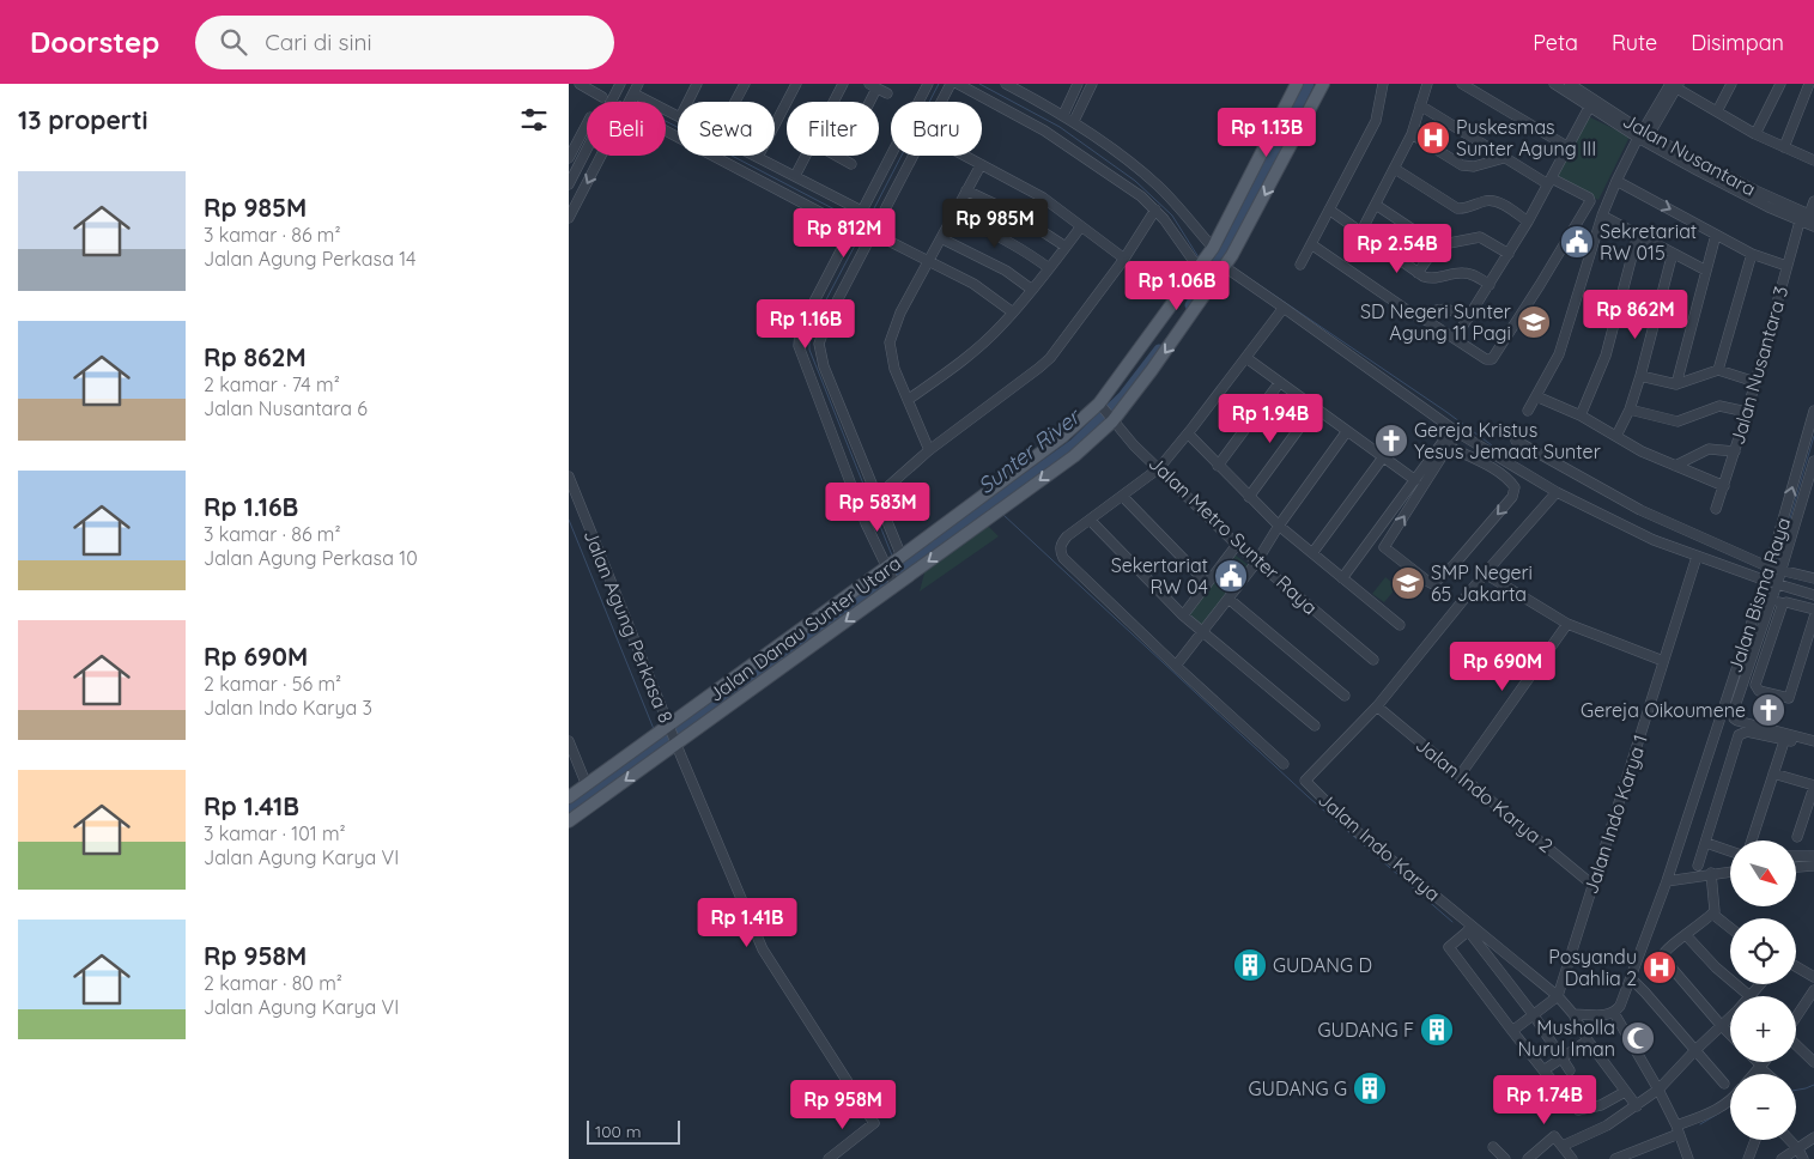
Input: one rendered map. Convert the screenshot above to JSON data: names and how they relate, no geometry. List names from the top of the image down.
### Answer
{
  "streets": {
    "main road": ["Jalan Danau Sunter Utara"],
    "street": [
      "Jalan Nusantara",
      "Jalan Nusantara 3",
      "Jalan Metro Sunter Raya",
      "Jalan Bisma Raya",
      "Jalan Agung Perkasa 8",
      "Jalan Indo Karya 2",
      "Jalan Indo Karya 1",
      "Jalan Indo Karya"
    ]
  },
  "crossings": [
    ["Jalan Metro Sunter Raya", "Jalan Danau Sunter Utara"],
    ["Jalan Agung Perkasa 8", "Jalan Danau Sunter Utara"],
    ["Jalan Indo Karya 2", "Jalan Indo Karya 1"],
    ["Jalan Indo Karya 2", "Jalan Indo Karya"],
    ["Jalan Indo Karya 1", "Jalan Indo Karya"]
  ],
  "water": ["Sunter River"],
  "places": {
    "hospital": ["Puskesmas Sunter Agung III", "Posyandu Dahlia 2"],
    "public building": ["Sekretariat RW 015", "Sekertariat RW 04"],
    "school or university": ["SD Negeri Sunter Agung 11 Pagi", "SMP Negeri 65 Jakarta"],
    "church": ["Gereja Kristus Yesus Jemaat Sunter", "Gereja Oikoumene"],
    "building": ["GUDANG D", "GUDANG F", "GUDANG G"],
    "mosque": ["Musholla Nurul Iman"]
  },
  "scale_bar": "100 m",
  "north": "bottom right",
  "page": {
    "header": "Doorstep",
    "search": "Cari di sini",
    "nav": ["Peta", "Rute", "Disimpan"],
    "heading": "13 properti",
    "chip": [
      "Beli",
      "Sewa",
      "Filter",
      "Baru"
    ],
    "price": [
      "Rp 1.13B",
      "Rp 985M",
      "Rp 812M",
      "Rp 2.54B",
      "Rp 1.06B",
      "Rp 862M",
      "Rp 1.16B",
      "Rp 1.94B",
      "Rp 583M",
      "Rp 690M",
      "Rp 1.41B",
      "Rp 1.74B",
      "Rp 958M"
    ],
    "list": [
      {
        "name": "Rp 985M",
        "note": "3 kamar · 86 m² · Jalan Agung Perkasa 14"
      },
      {
        "name": "Rp 862M",
        "note": "2 kamar · 74 m² · Jalan Nusantara 6"
      },
      {
        "name": "Rp 1.16B",
        "note": "3 kamar · 86 m² · Jalan Agung Perkasa 10"
      },
      {
        "name": "Rp 690M",
        "note": "2 kamar · 56 m² · Jalan Indo Karya 3"
      },
      {
        "name": "Rp 1.41B",
        "note": "3 kamar · 101 m² · Jalan Agung Karya VI"
      },
      {
        "name": "Rp 958M",
        "note": "2 kamar · 80 m² · Jalan Agung Karya VI"
      }
    ],
    "map_buttons": ["+", "−"],
    "scale": "100 m"
  }
}
